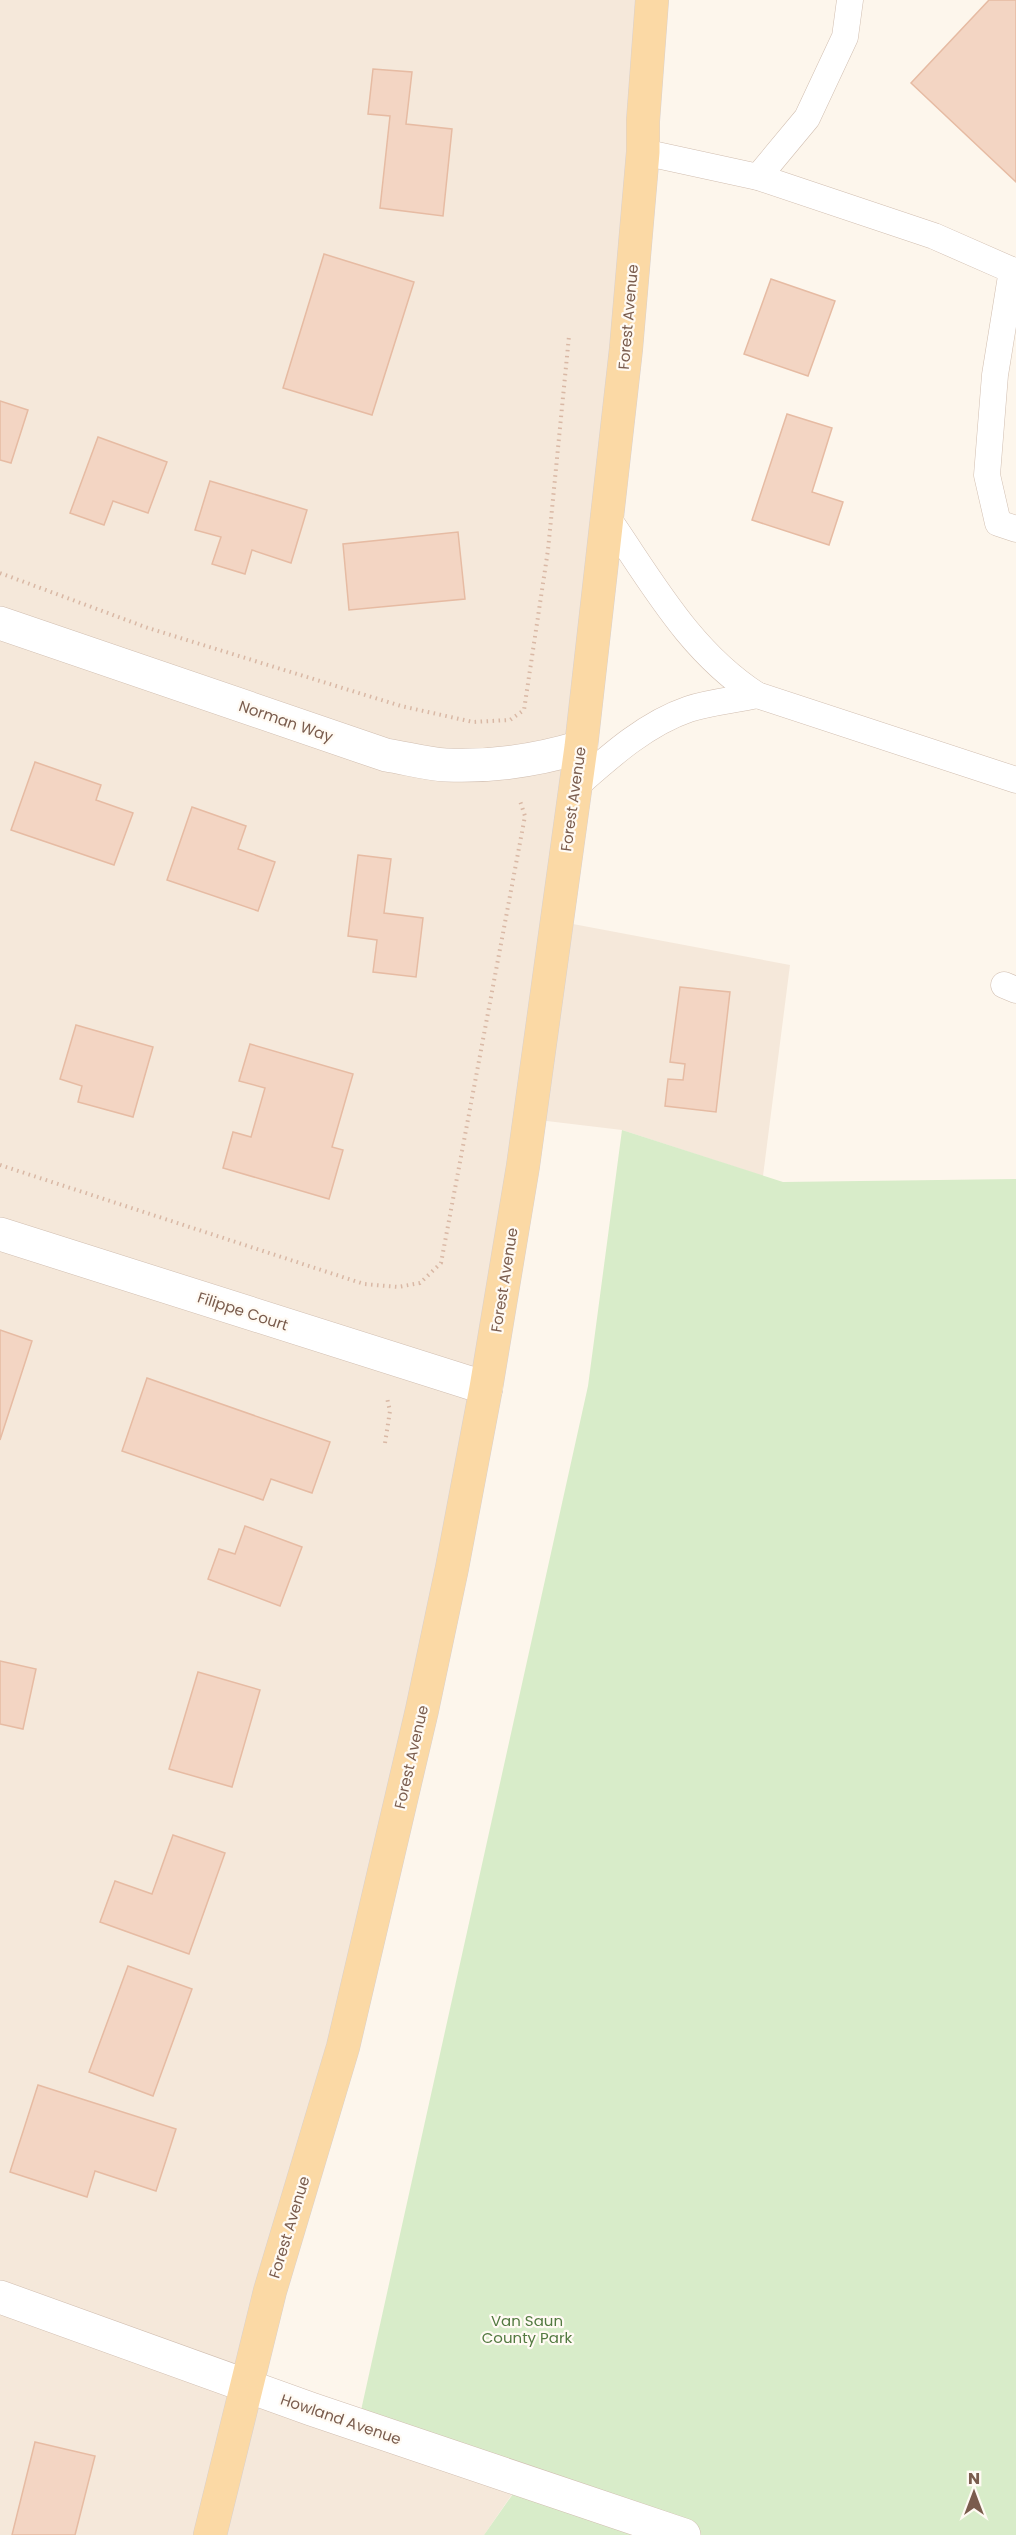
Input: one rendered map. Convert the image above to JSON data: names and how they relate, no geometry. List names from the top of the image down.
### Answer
{
  "streets": {
    "main road": ["Forest Avenue"],
    "street": ["Norman Way", "Filippe Court", "Howland Avenue"]
  },
  "crossings": [
    ["Forest Avenue", "Norman Way"],
    ["Forest Avenue", "Filippe Court"],
    ["Forest Avenue", "Howland Avenue"]
  ],
  "parks": ["Van Saun County Park"],
  "north": "top"
}
